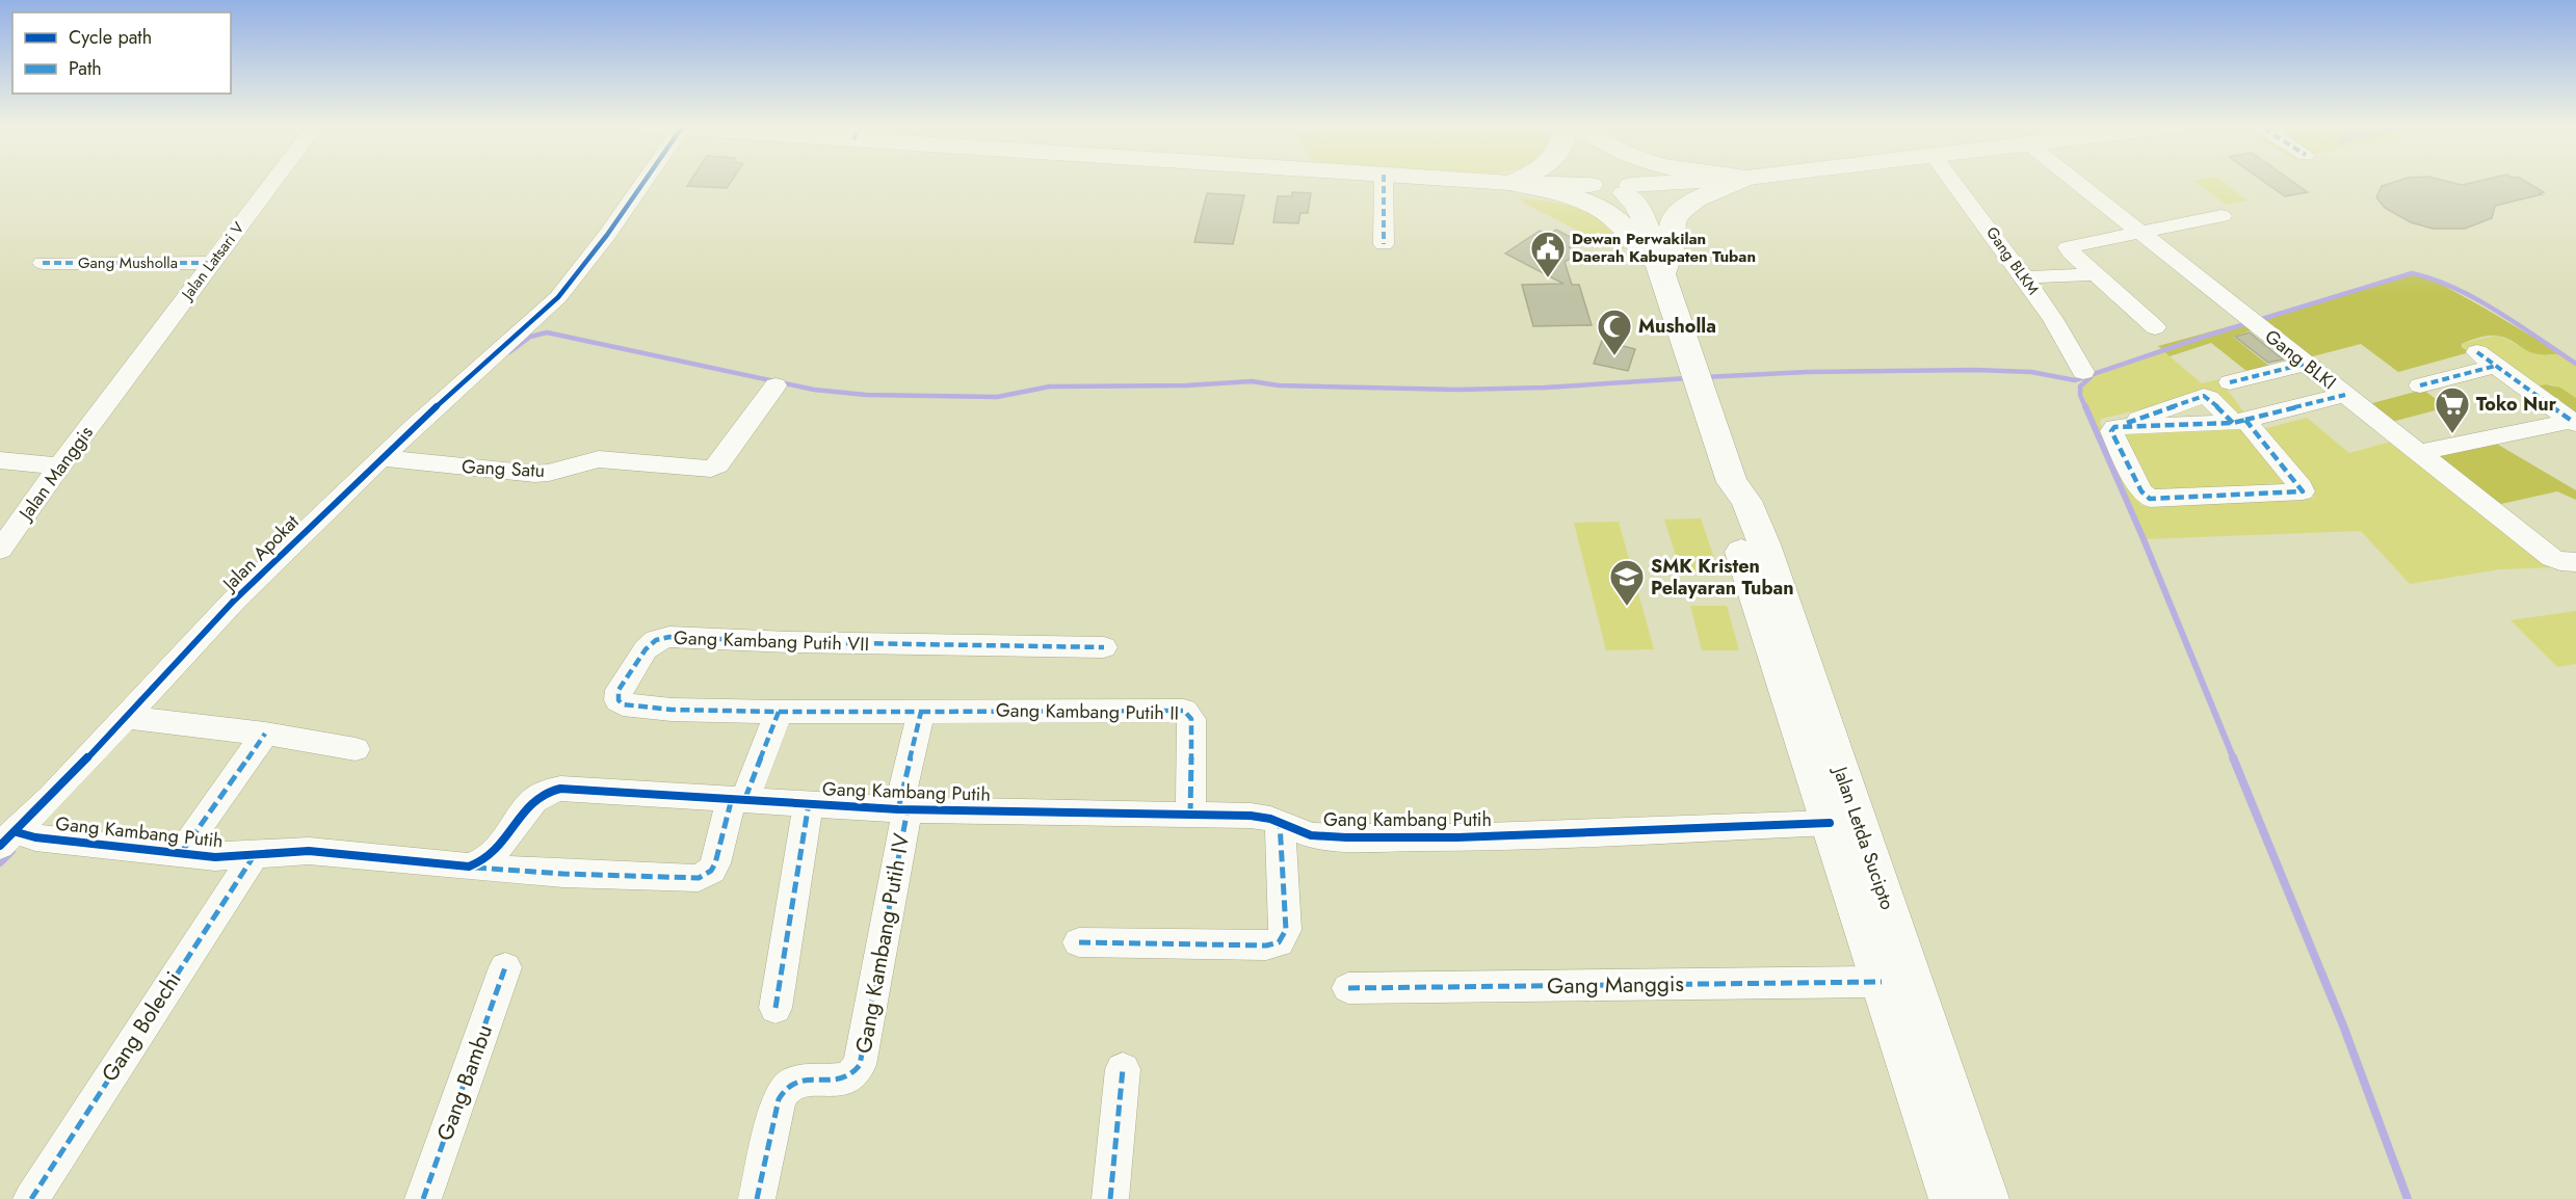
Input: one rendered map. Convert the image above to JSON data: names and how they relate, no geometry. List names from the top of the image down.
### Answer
{
  "streets": {
    "main road": ["Jalan Letda Sucipto"],
    "street": [
      "Jalan Latsari V",
      "Gang BLKM",
      "Gang Musholla",
      "Gang BLKI",
      "Gang Satu",
      "Jalan Manggis",
      "Jalan Apokat",
      "Gang Kambang Putih VII",
      "Gang Kambang Putih II",
      "Gang Kambang Putih",
      "Gang Kambang Putih IV",
      "Gang Manggis",
      "Gang Bolechi",
      "Gang Bambu"
    ]
  },
  "crossings": [
    ["Jalan Latsari V", "Gang Musholla"],
    ["Jalan Latsari V", "Jalan Manggis"],
    ["Gang Satu", "Jalan Apokat"],
    ["Jalan Apokat", "Gang Kambang Putih"],
    ["Gang Kambang Putih II", "Gang Kambang Putih"],
    ["Gang Kambang Putih II", "Gang Kambang Putih IV"],
    ["Gang Kambang Putih", "Jalan Letda Sucipto"],
    ["Gang Kambang Putih", "Gang Kambang Putih IV"],
    ["Gang Kambang Putih", "Gang Bolechi"],
    ["Jalan Letda Sucipto", "Gang Manggis"]
  ],
  "places": {
    "public building": ["Dewan Perwakilan Daerah Kabupaten Tuban"],
    "mosque": ["Musholla"],
    "supermarket": ["Toko Nur"],
    "school or university": ["SMK Kristen Pelayaran Tuban"]
  },
  "legend": ["Cycle path", "Path"]
}
